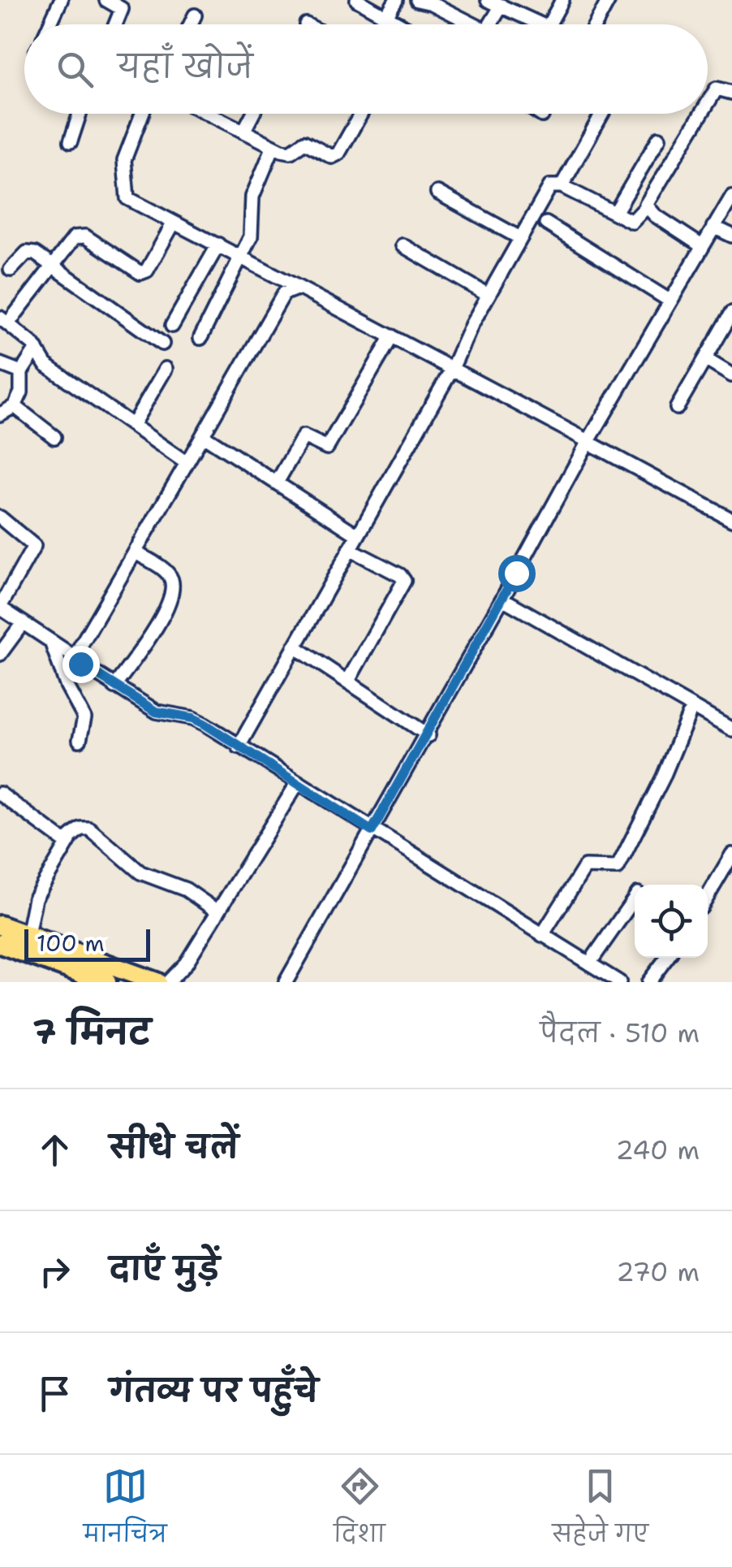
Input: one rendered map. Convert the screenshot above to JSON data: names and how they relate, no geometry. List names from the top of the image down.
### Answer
{
  "scale_bar": "100 m",
  "page": {
    "search": "यहाँ खोजें",
    "scale": "100 m",
    "heading": ["7 मिनट", "पैदल · 510 m"],
    "list": [
      ["सीधे चलें", "240 m"],
      ["दाएँ मुड़ें", "270 m"],
      "गंतव्य पर पहुँचे"
    ],
    "nav": ["मानचित्र", "दिशा", "सहेजे गए"]
  }
}
